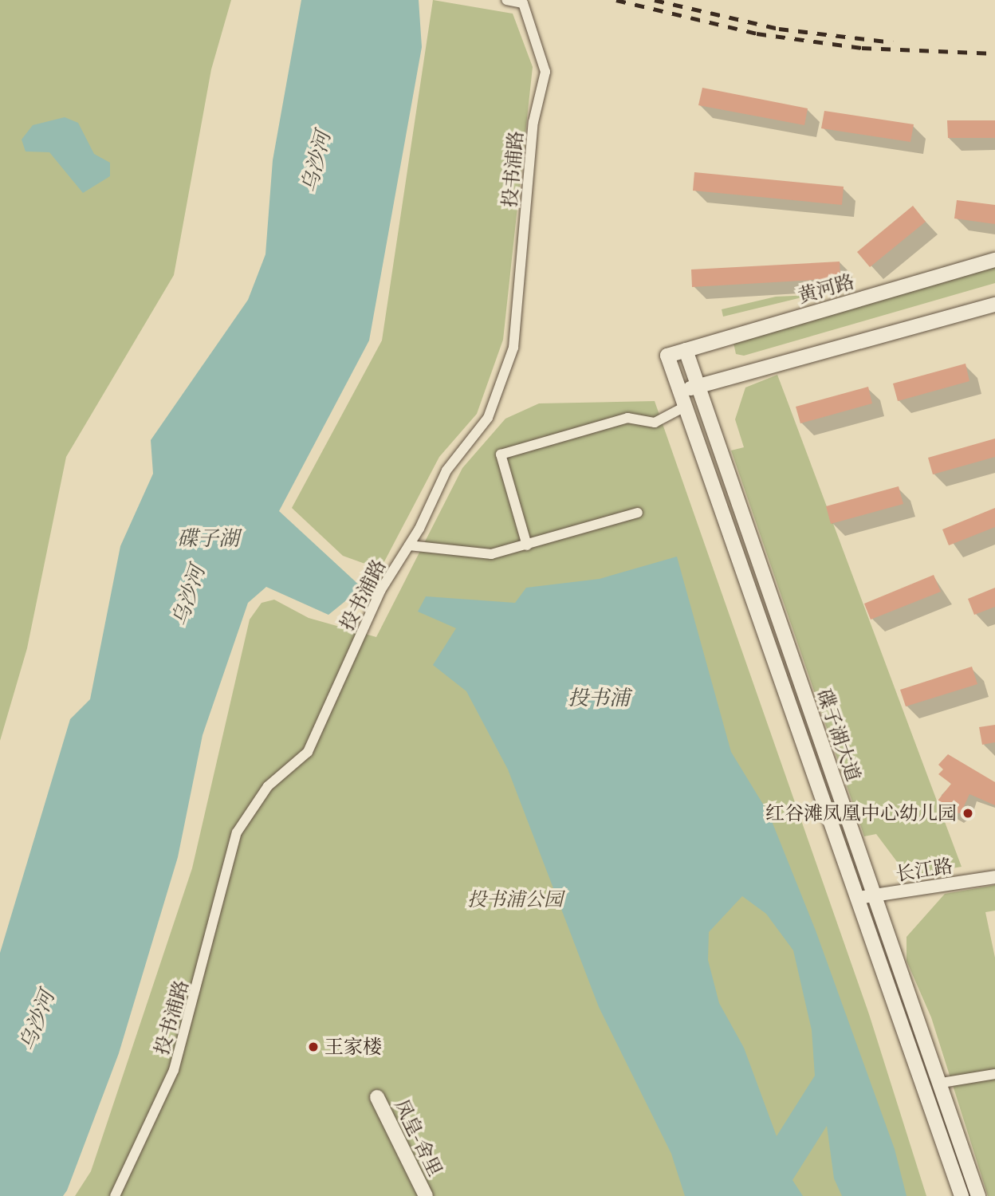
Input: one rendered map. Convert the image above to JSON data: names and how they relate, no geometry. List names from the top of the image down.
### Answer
{
  "streets": {
    "main road": ["黄河路", "碟子湖大道", "凤皇-舍里"],
    "street": ["投书浦路", "长江路"]
  },
  "crossings": [
    ["黄河路", "碟子湖大道"],
    ["碟子湖大道", "长江路"]
  ],
  "water": ["乌沙河", "碟子湖", "投书浦"],
  "parks": ["投书浦公园"],
  "places": ["红谷滩凤凰中心幼儿园", "王家楼"]
}
